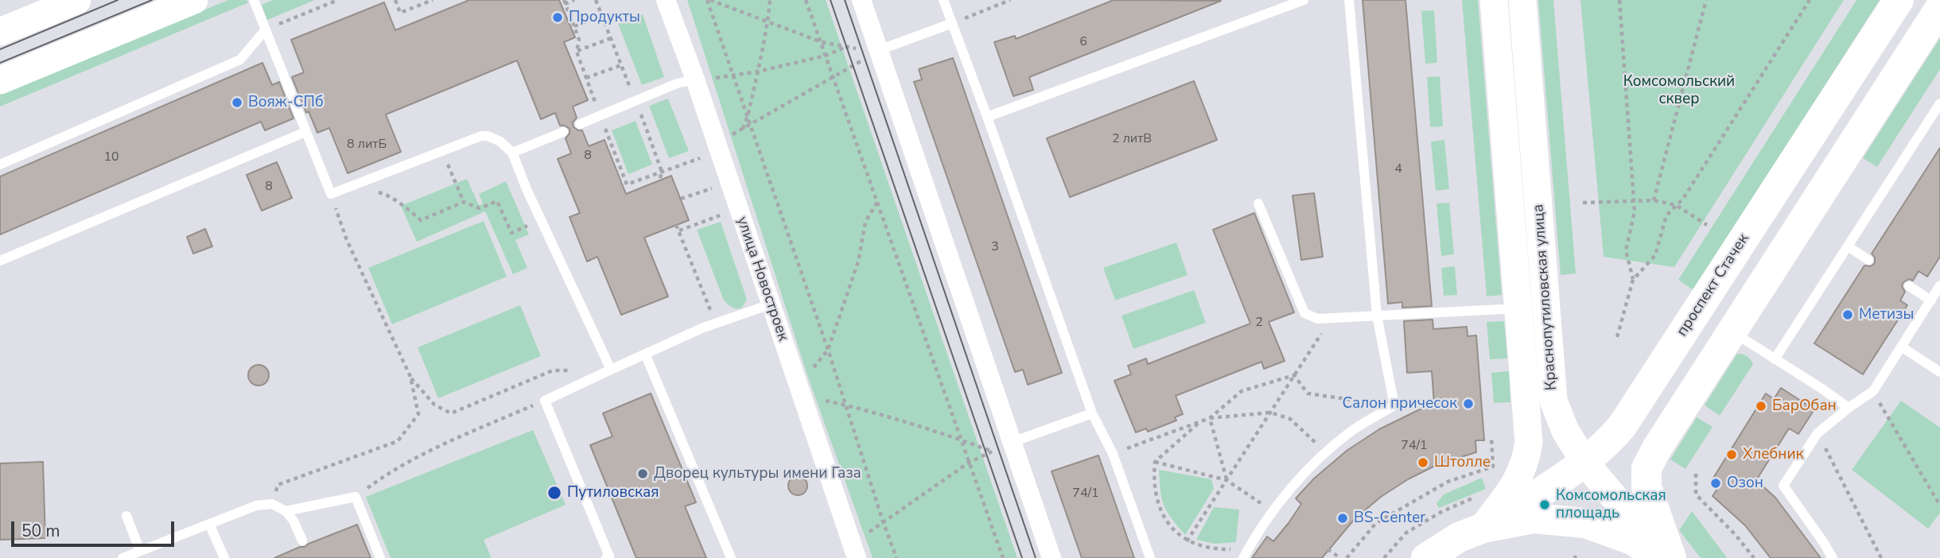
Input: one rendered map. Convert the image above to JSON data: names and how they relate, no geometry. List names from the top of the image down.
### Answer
{
  "streets": {
    "main road": ["проспект Стачек"],
    "street": ["улица Новостроек", "Краснопутиловская улица"]
  },
  "crossings": [
    ["проспект Стачек", "Краснопутиловская улица"]
  ],
  "parks": ["Комсомольский сквер"],
  "places": [
    "Продукты",
    "Вояж-СПб",
    "Метизы",
    "Салон причесок",
    "БарОбан",
    "Хлебник",
    "Штолле",
    "Дворец культуры имени Газа",
    "Озон",
    "Путиловская",
    "Комсомольская площадь",
    "BS-Сеntеr"
  ],
  "house_numbers": [
    "6",
    "2 литВ",
    "8 литБ",
    "8",
    "10",
    "4",
    "8",
    "3",
    "2",
    "74/1",
    "74/1"
  ],
  "scale_bar": "50 m"
}
